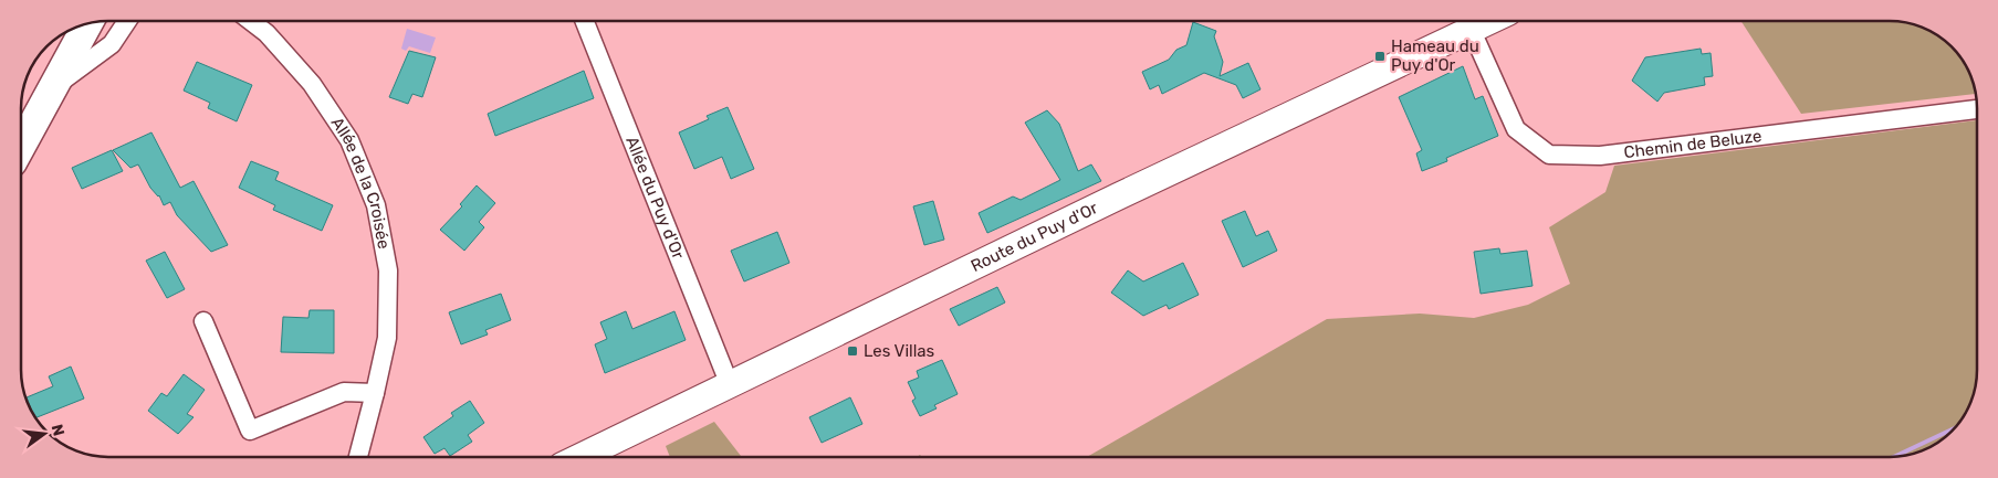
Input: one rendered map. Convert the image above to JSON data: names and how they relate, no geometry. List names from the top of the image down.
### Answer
{
  "streets": {
    "main road": ["Route du Puy d'Or"],
    "street": ["Chemin de Beluze", "Allée de la Croisée", "Allée du Puy d'Or"]
  },
  "crossings": [
    ["Chemin de Beluze", "Route du Puy d'Or"],
    ["Allée du Puy d'Or", "Route du Puy d'Or"]
  ],
  "places": {
    "transit": ["Hameau du Puy d'Or", "Les Villas"]
  },
  "north": "right"
}
